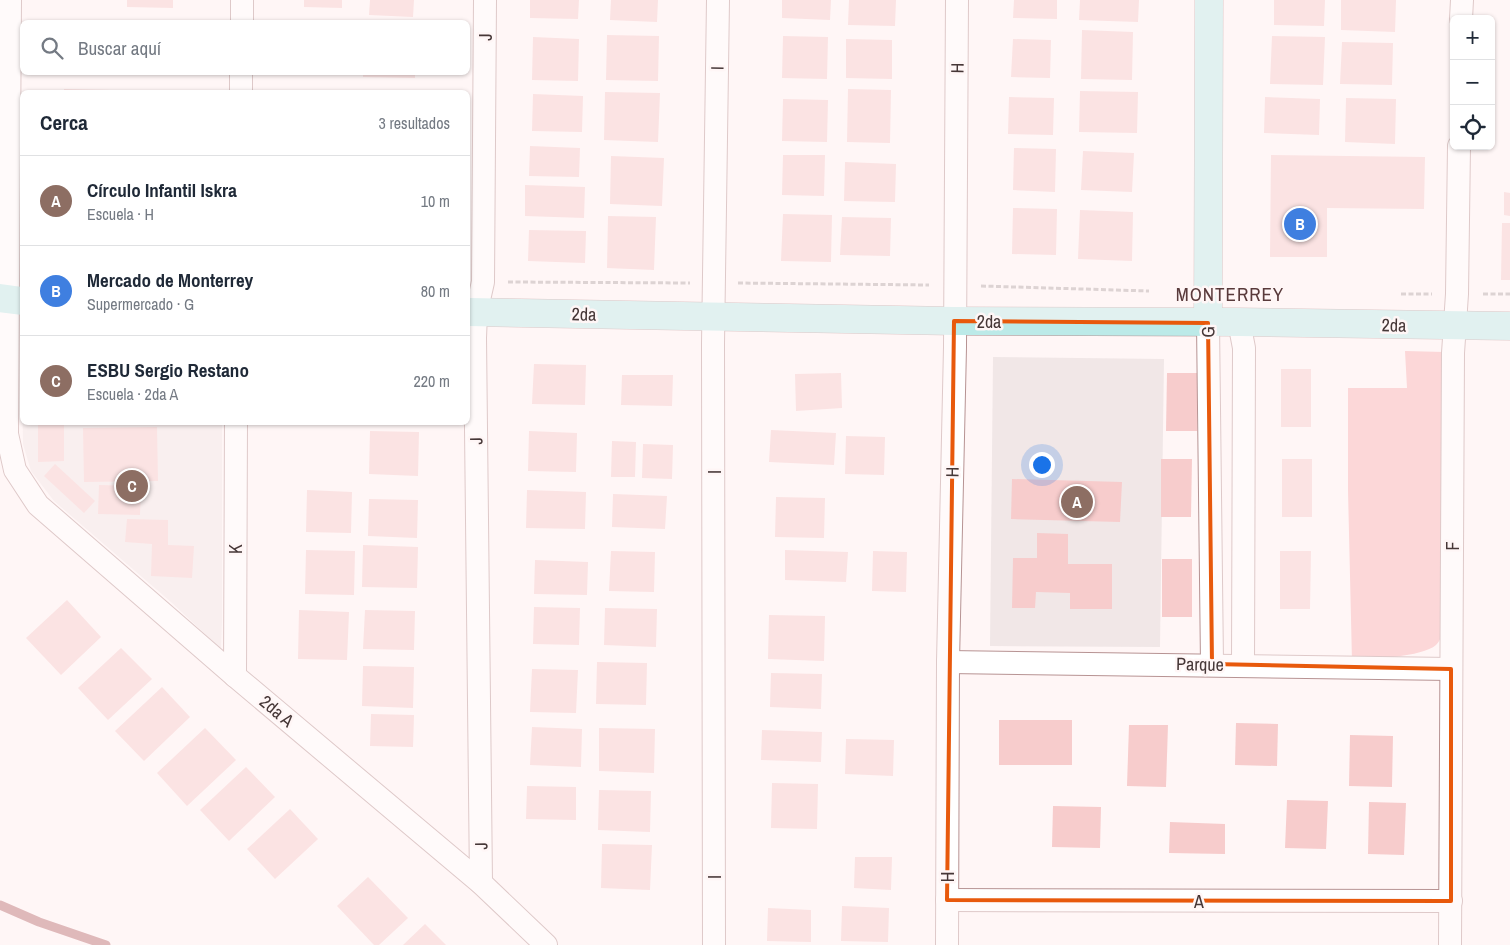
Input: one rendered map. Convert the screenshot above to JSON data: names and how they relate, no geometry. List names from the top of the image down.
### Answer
{
  "streets": {
    "street": [
      "J",
      "I",
      "H",
      "2da",
      "G",
      "F",
      "K",
      "Parque",
      "2da A",
      "A"
    ]
  },
  "crossings": [
    ["J", "2da"],
    ["J", "2da A"],
    ["I", "2da"],
    ["H", "2da"],
    ["H", "Parque"],
    ["H", "A"],
    ["2da", "G"],
    ["2da", "F"],
    ["G", "Parque"],
    ["F", "Parque"],
    ["F", "A"],
    ["K", "2da A"]
  ],
  "districts": ["MONTERREY"],
  "page": {
    "map_buttons": ["+", "−"],
    "search": "Buscar aquí",
    "heading": ["Cerca", "3 resultados"],
    "list": [
      {
        "mark": "A",
        "name": "Círculo Infantil Iskra",
        "note": "Escuela · H",
        "value": "10 m"
      },
      {
        "mark": "B",
        "name": "Mercado de Monterrey",
        "note": "Supermercado · G",
        "value": "80 m"
      },
      {
        "mark": "C",
        "name": "ESBU Sergio Restano",
        "note": "Escuela · 2da A",
        "value": "220 m"
      }
    ],
    "pins": ["B", "C", "A"]
  }
}
